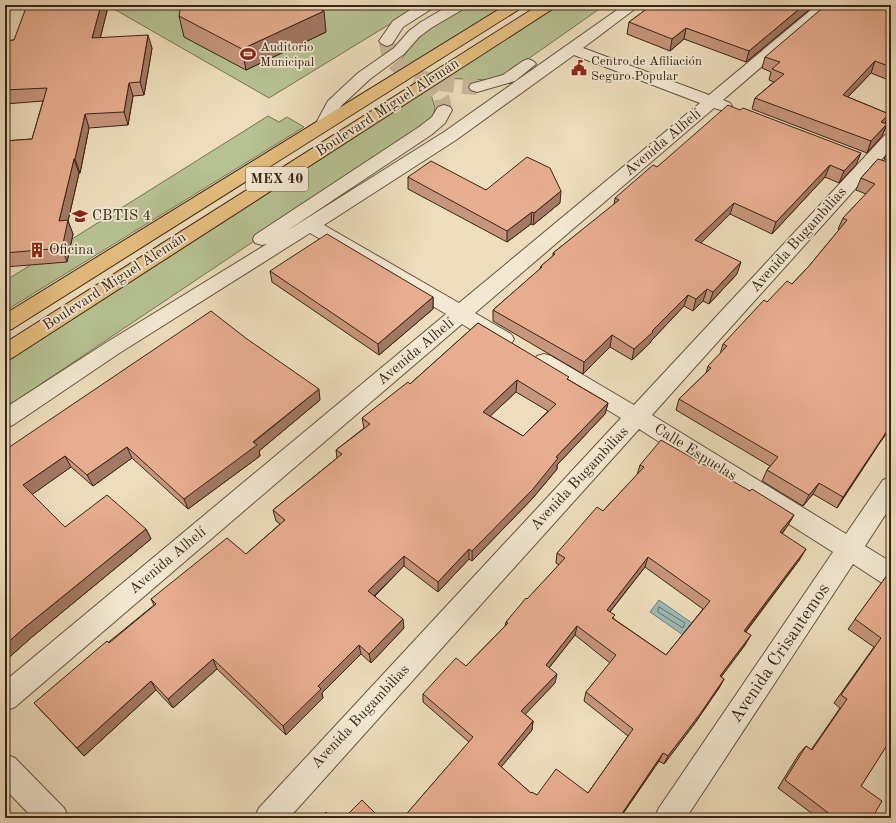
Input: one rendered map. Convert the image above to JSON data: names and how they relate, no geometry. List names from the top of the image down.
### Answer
{
  "streets": {
    "main road": ["Boulevard Miguel Alemán", "MEX 40"],
    "street": [
      "Avenida Alhelí",
      "Avenida Bugambilias",
      "Calle Espuelas",
      "Avenida Crisantemos"
    ]
  },
  "crossings": [
    ["Avenida Alhelí", "Calle Espuelas"],
    ["Avenida Bugambilias", "Calle Espuelas"],
    ["Calle Espuelas", "Avenida Crisantemos"]
  ],
  "places": {
    "sports": ["Auditorio Municipal"],
    "public building": ["Centro de Afiliación Seguro Popular"],
    "school or university": ["CBTIS 4"],
    "building": ["Oficina"]
  }
}
